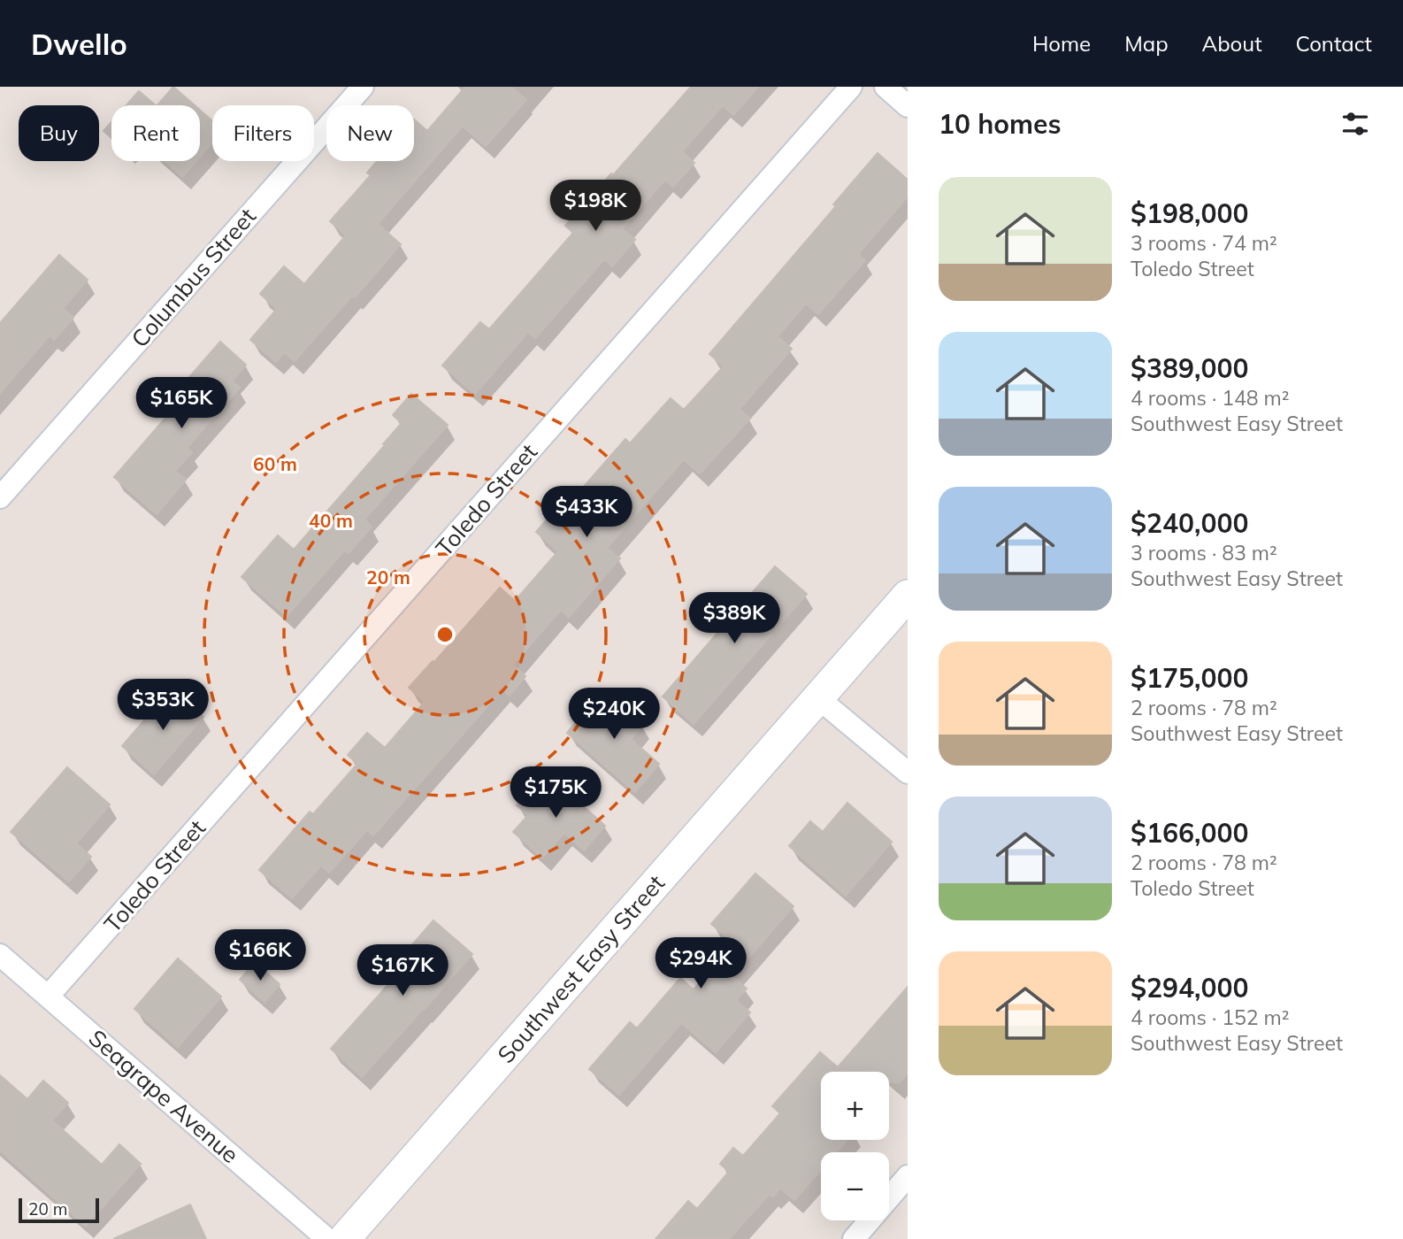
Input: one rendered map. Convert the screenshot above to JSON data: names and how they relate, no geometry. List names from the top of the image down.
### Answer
{
  "streets": {
    "street": [
      "Columbus Street",
      "Toledo Street",
      "Southwest Easy Street",
      "Seagrape Avenue"
    ]
  },
  "crossings": [
    ["Toledo Street", "Seagrape Avenue"]
  ],
  "scale_bar": "20 m",
  "page": {
    "header": "Dwello",
    "nav": [
      "Home",
      "Map",
      "About",
      "Contact"
    ],
    "heading": "10 homes",
    "chip": [
      "Buy",
      "Rent",
      "Filters",
      "New"
    ],
    "list": [
      {
        "name": "$198,000",
        "note": "3 rooms · 74 m² · Toledo Street"
      },
      {
        "name": "$389,000",
        "note": "4 rooms · 148 m² · Southwest Easy Street"
      },
      {
        "name": "$240,000",
        "note": "3 rooms · 83 m² · Southwest Easy Street"
      },
      {
        "name": "$175,000",
        "note": "2 rooms · 78 m² · Southwest Easy Street"
      },
      {
        "name": "$166,000",
        "note": "2 rooms · 78 m² · Toledo Street"
      },
      {
        "name": "$294,000",
        "note": "4 rooms · 152 m² · Southwest Easy Street"
      }
    ],
    "price": [
      "$198K",
      "$165K",
      "$433K",
      "$389K",
      "$353K",
      "$240K",
      "$175K",
      "$166K",
      "$294K",
      "$167K"
    ],
    "map_buttons": ["+", "−"],
    "scale": "20 m"
  },
  "rings": ["60 m", "40 m", "20 m"]
}
